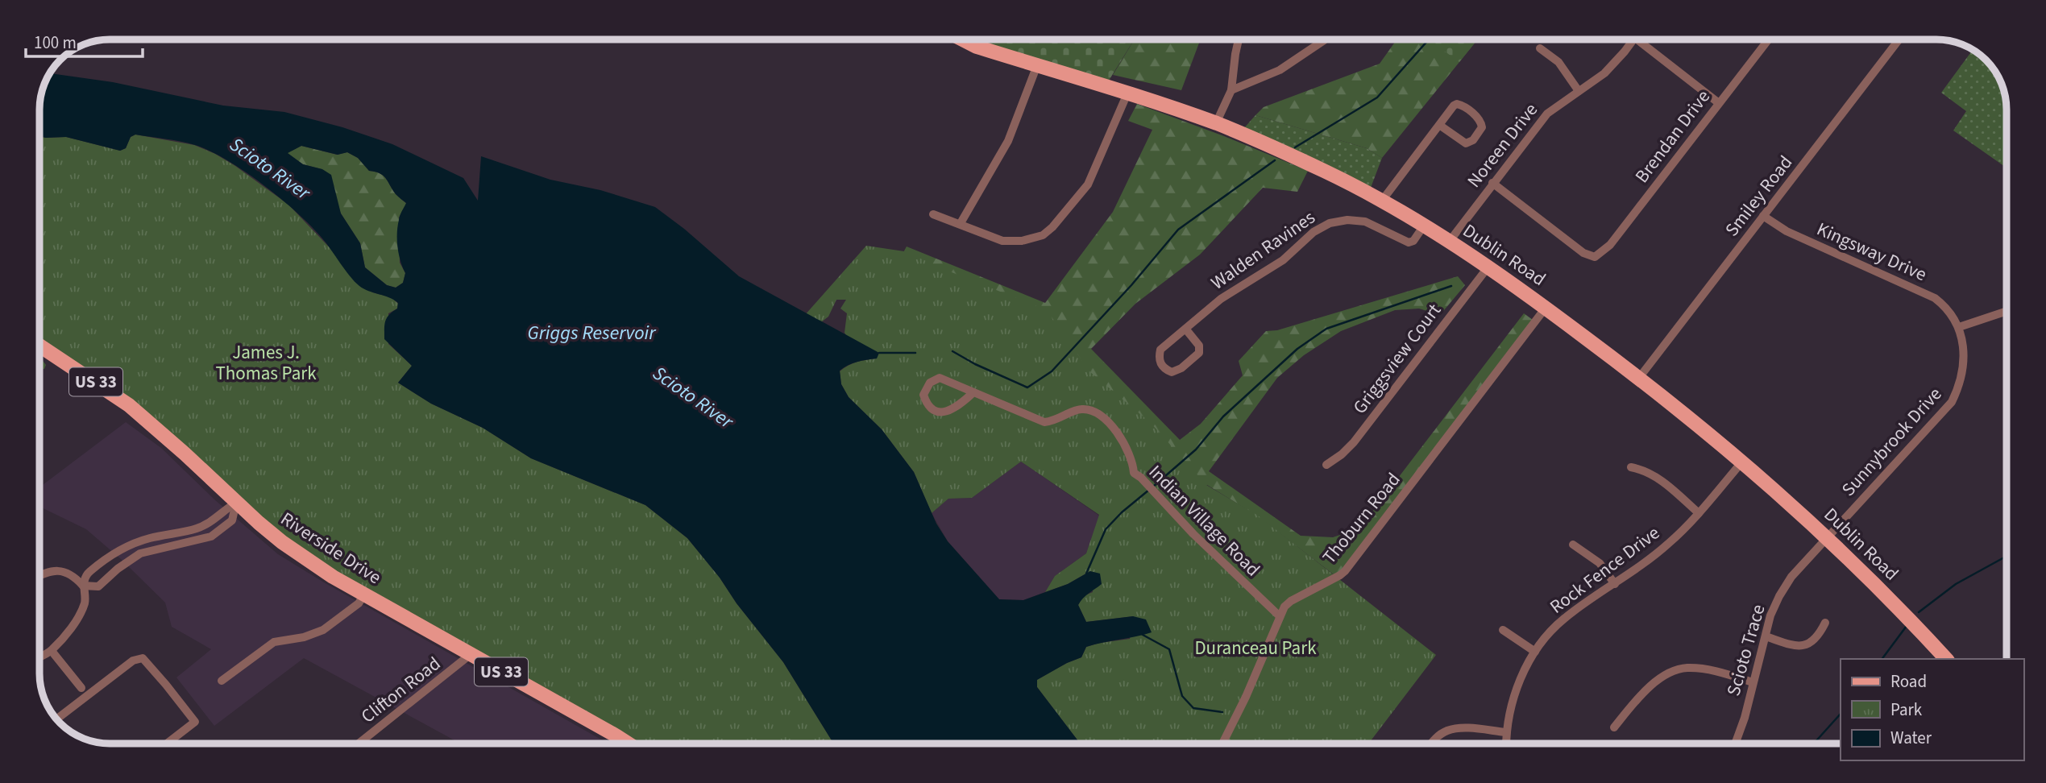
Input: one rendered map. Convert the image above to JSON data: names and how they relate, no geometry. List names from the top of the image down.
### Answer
{
  "streets": {
    "main road": ["Dublin Road", "US 33", "Riverside Drive"],
    "street": [
      "Brendan Drive",
      "Noreen Drive",
      "Smiley Road",
      "Walden Ravines",
      "Kingsway Drive",
      "Griggsview Court",
      "Sunnybrook Drive",
      "Thoburn Road",
      "Indian Village Road",
      "Rock Fence Drive",
      "Scioto Trace",
      "Clifton Road"
    ]
  },
  "crossings": [
    ["Brendan Drive", "Noreen Drive"],
    ["Noreen Drive", "Dublin Road"],
    ["Smiley Road", "Kingsway Drive"],
    ["Smiley Road", "Dublin Road"],
    ["Walden Ravines", "Dublin Road"],
    ["Kingsway Drive", "Sunnybrook Drive"],
    ["Dublin Road", "Griggsview Court"],
    ["Dublin Road", "Sunnybrook Drive"],
    ["Dublin Road", "Thoburn Road"],
    ["Dublin Road", "Rock Fence Drive"],
    ["Dublin Road", "Scioto Trace"],
    ["Sunnybrook Drive", "Scioto Trace"],
    ["Thoburn Road", "Indian Village Road"],
    ["Riverside Drive", "Clifton Road"]
  ],
  "water": ["Scioto River", "Griggs Reservoir"],
  "parks": ["James J. Thomas Park", "Duranceau Park"],
  "legend": ["Road", "Park", "Water"],
  "scale_bar": "100 m"
}
